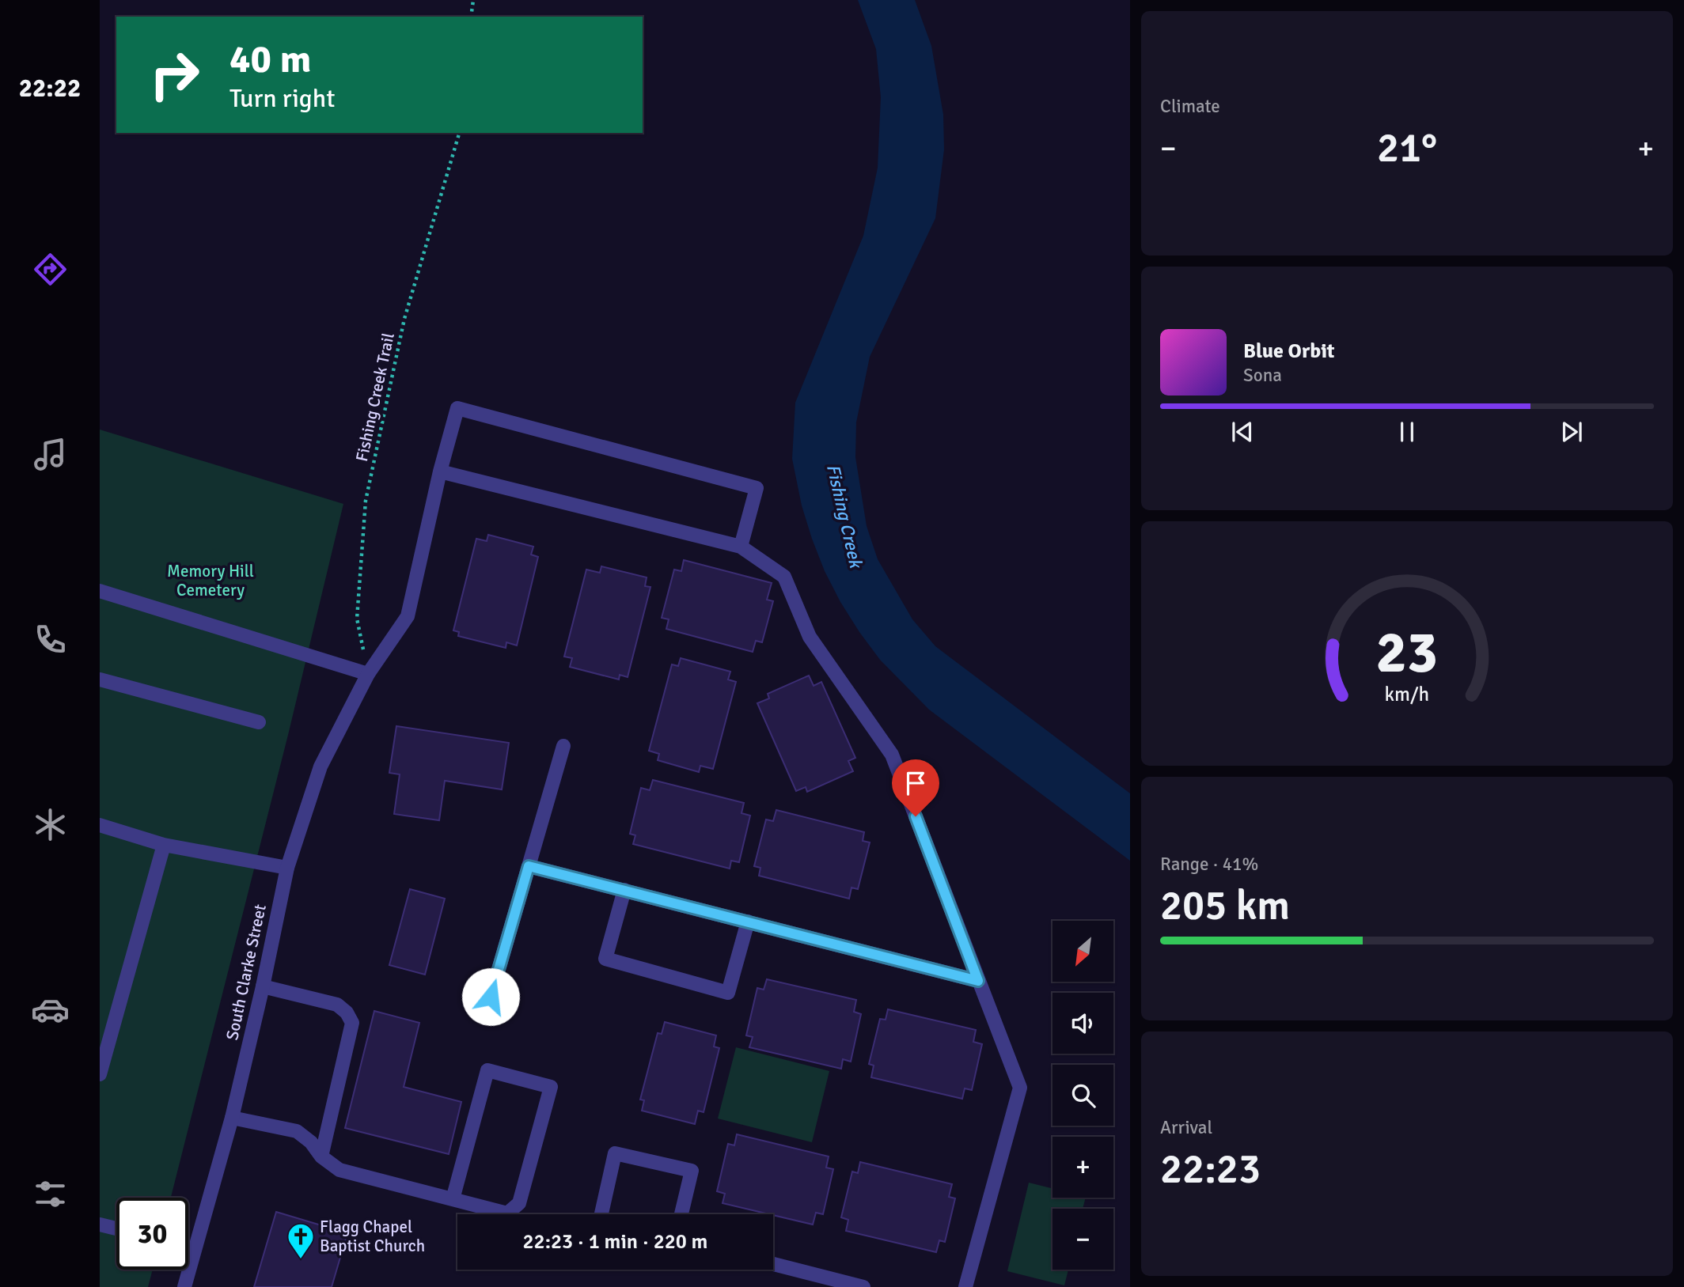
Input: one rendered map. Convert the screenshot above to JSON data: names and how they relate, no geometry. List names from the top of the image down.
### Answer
{
  "streets": {
    "street": ["South Clarke Street"],
    "path": ["Fishing Creek Trail"]
  },
  "crossings": [
    ["Fishing Creek Trail", "South Clarke Street"]
  ],
  "water": ["Fishing Creek"],
  "parks": ["Memory Hill Cemetery"],
  "places": {
    "church": ["Flagg Chapel Baptist Church"]
  },
  "north": "bottom left",
  "page": {
    "tabs": "22:22",
    "tile": [
      "Climate",
      ["Range · 41%", "205 km"],
      ["Arrival", "22:23"]
    ],
    "turn": ["40 m", "Turn right"],
    "heat": ["−", "21°", "+"],
    "song": ["Blue Orbit", "Sona"],
    "map_buttons": ["+", "−"],
    "limit": "30",
    "trip": "22:23 · 1 min · 220 m",
    "gauge": ["23", "km/h"]
  }
}
